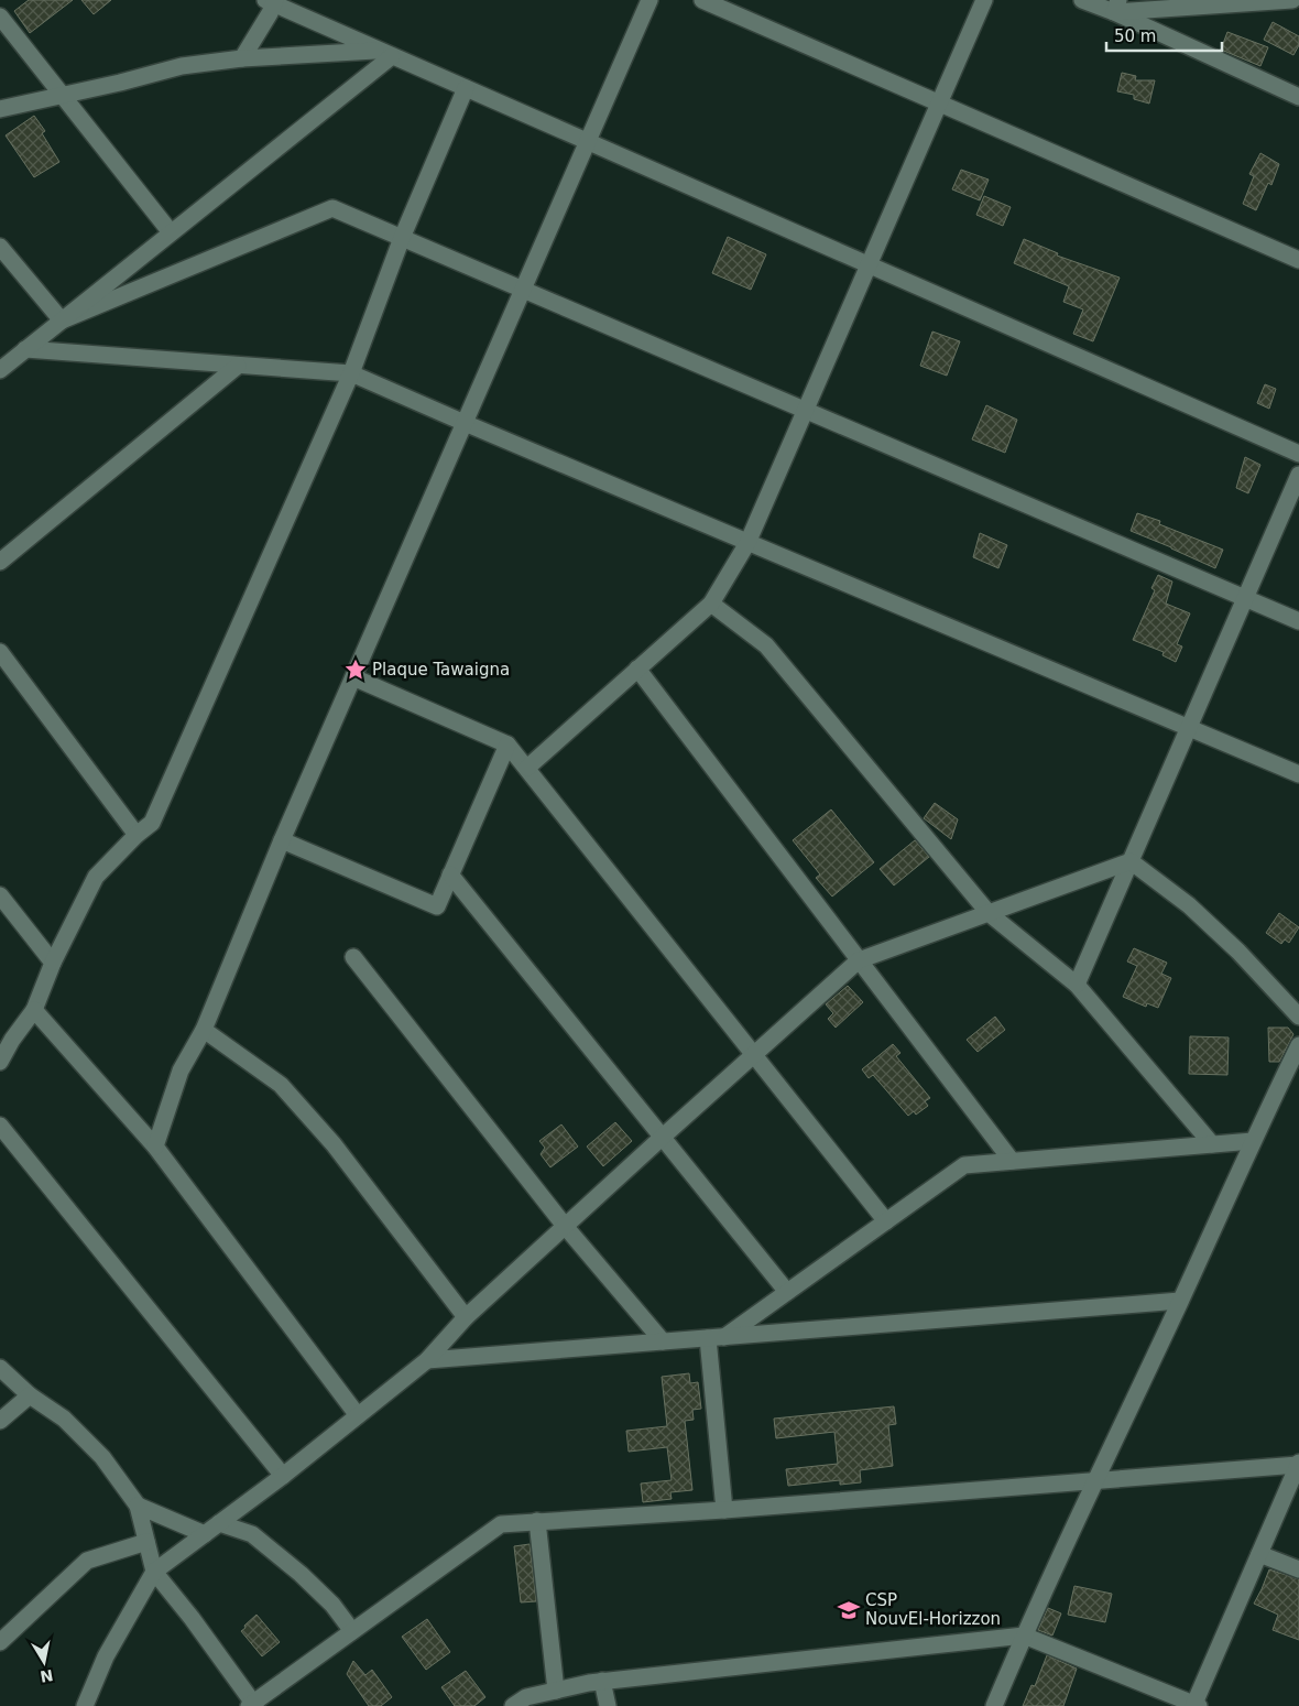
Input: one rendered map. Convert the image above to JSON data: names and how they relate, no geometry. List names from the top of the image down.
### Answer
{
  "places": {
    "place": ["Plaque Tawaigna"],
    "school or university": ["CSP NouvEl-Horizzon"]
  },
  "scale_bar": "50 m",
  "north": "bottom"
}
